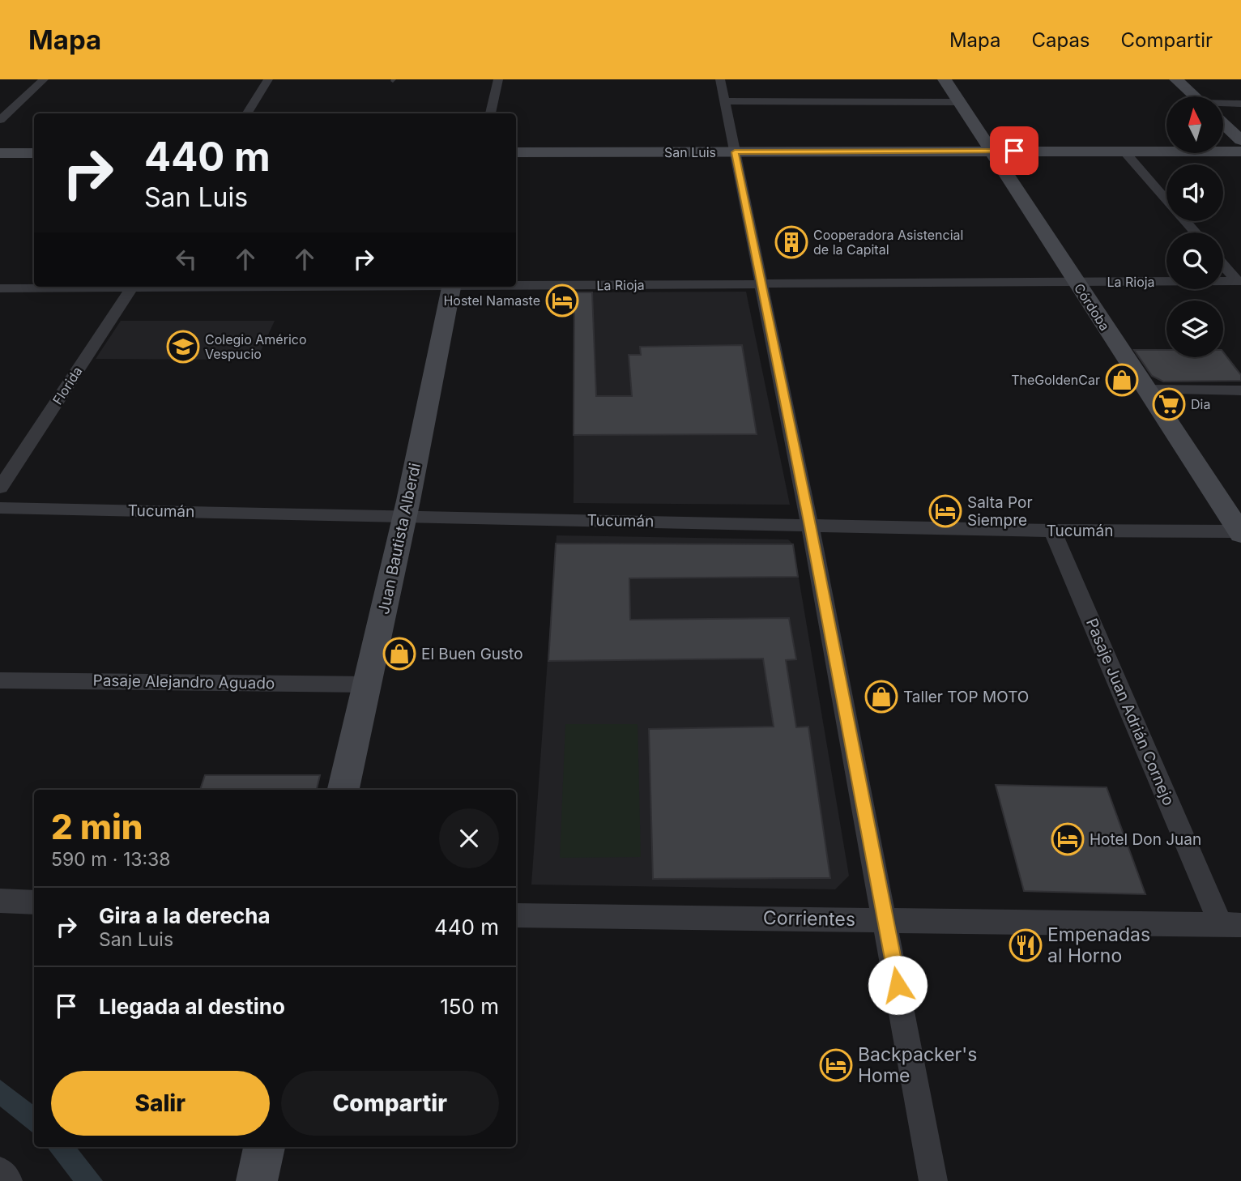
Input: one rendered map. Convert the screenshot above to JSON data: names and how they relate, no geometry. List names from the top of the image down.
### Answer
{
  "streets": {
    "street": [
      "San Luis",
      "La Rioja",
      "Córdoba",
      "Florida",
      "Tucumán",
      "Juan Bautista Alberdi",
      "Pasaje Alejandro Aguado",
      "Pasaje Juan Adrián Cornejo",
      "Corrientes"
    ]
  },
  "crossings": [
    ["San Luis", "Córdoba"],
    ["La Rioja", "Córdoba"],
    ["Córdoba", "Tucumán"],
    ["Tucumán", "Juan Bautista Alberdi"],
    ["Tucumán", "Pasaje Juan Adrián Cornejo"],
    ["Juan Bautista Alberdi", "Pasaje Alejandro Aguado"],
    ["Pasaje Juan Adrián Cornejo", "Corrientes"]
  ],
  "places": {
    "building": ["Cooperadora Asistencial de la Capital"],
    "hotel": [
      "Hostel Namaste",
      "Salta Por Siempre",
      "Hotel Don Juan",
      "Backpacker's Home"
    ],
    "school or university": ["Colegio Américo Vespucio"],
    "shop": ["TheGoldenCar", "El Buen Gusto", "Taller TOP MOTO"],
    "supermarket": ["Dia"],
    "restaurant": ["Empenadas al Horno"]
  },
  "north": "top",
  "page": {
    "header": "Mapa",
    "nav": ["Mapa", "Capas", "Compartir"],
    "turn": ["440 m", "San Luis"],
    "heading": ["2 min", "590 m · 13:38"],
    "list": [
      {
        "name": "Gira a la derecha",
        "note": "San Luis",
        "value": "440 m"
      },
      {
        "name": "Llegada al destino",
        "value": "150 m"
      }
    ],
    "buttons": ["Salir", "Compartir"]
  }
}
